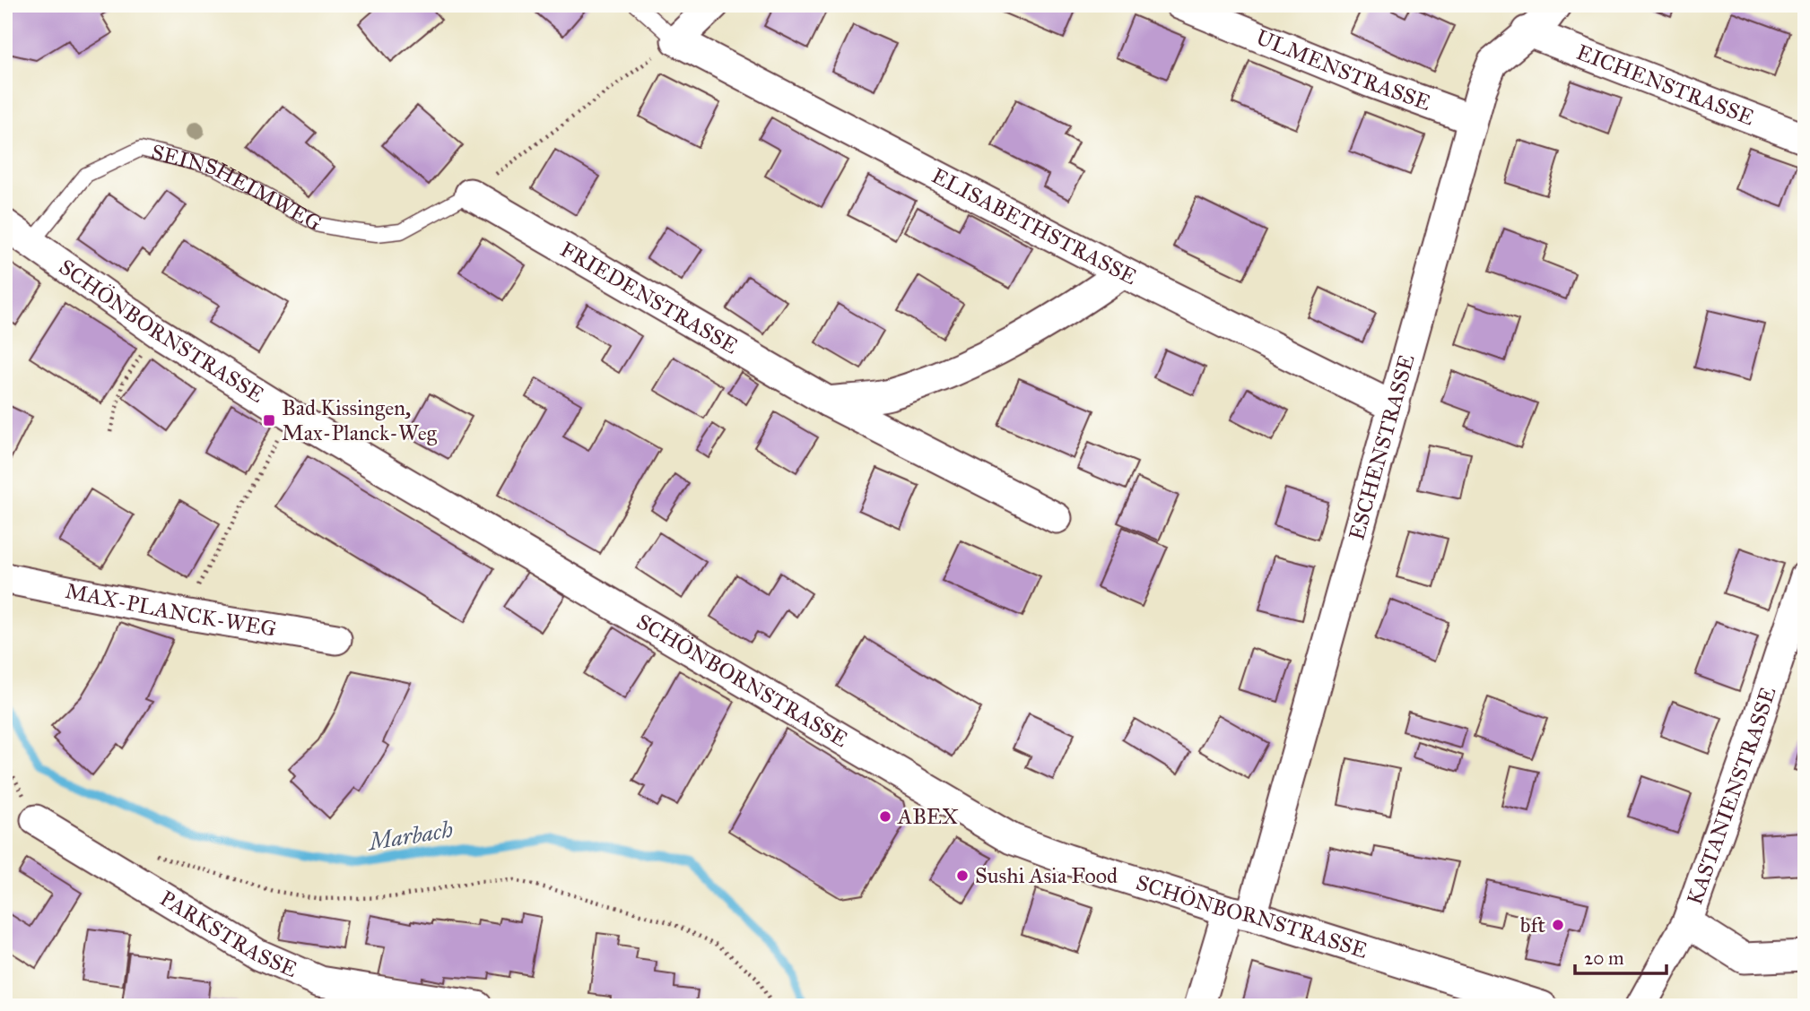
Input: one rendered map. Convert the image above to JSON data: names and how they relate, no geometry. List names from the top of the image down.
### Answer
{
  "streets": {
    "street": [
      "ULMENSTRASSE",
      "EICHENSTRASSE",
      "ELISABETHSTRASSE",
      "FRIEDENSTRASSE",
      "SCHÖNBORNSTRASSE",
      "ESCHENSTRASSE",
      "MAX-PLANCK-WEG",
      "KASTANIENSTRASSE",
      "PARKSTRASSE"
    ],
    "lane": ["SEINSHEIMWEG"]
  },
  "crossings": [
    ["ULMENSTRASSE", "ESCHENSTRASSE"],
    ["EICHENSTRASSE", "ESCHENSTRASSE"],
    ["SEINSHEIMWEG", "FRIEDENSTRASSE"],
    ["SEINSHEIMWEG", "SCHÖNBORNSTRASSE"],
    ["ELISABETHSTRASSE", "ESCHENSTRASSE"],
    ["SCHÖNBORNSTRASSE", "ESCHENSTRASSE"]
  ],
  "water": ["Marbach"],
  "places": {
    "transit": ["Bad Kissingen, Max-Planck-Weg"],
    "other": ["ABEX", "Sushi Asia Food", "bft"]
  },
  "scale_bar": "20 m"
}
